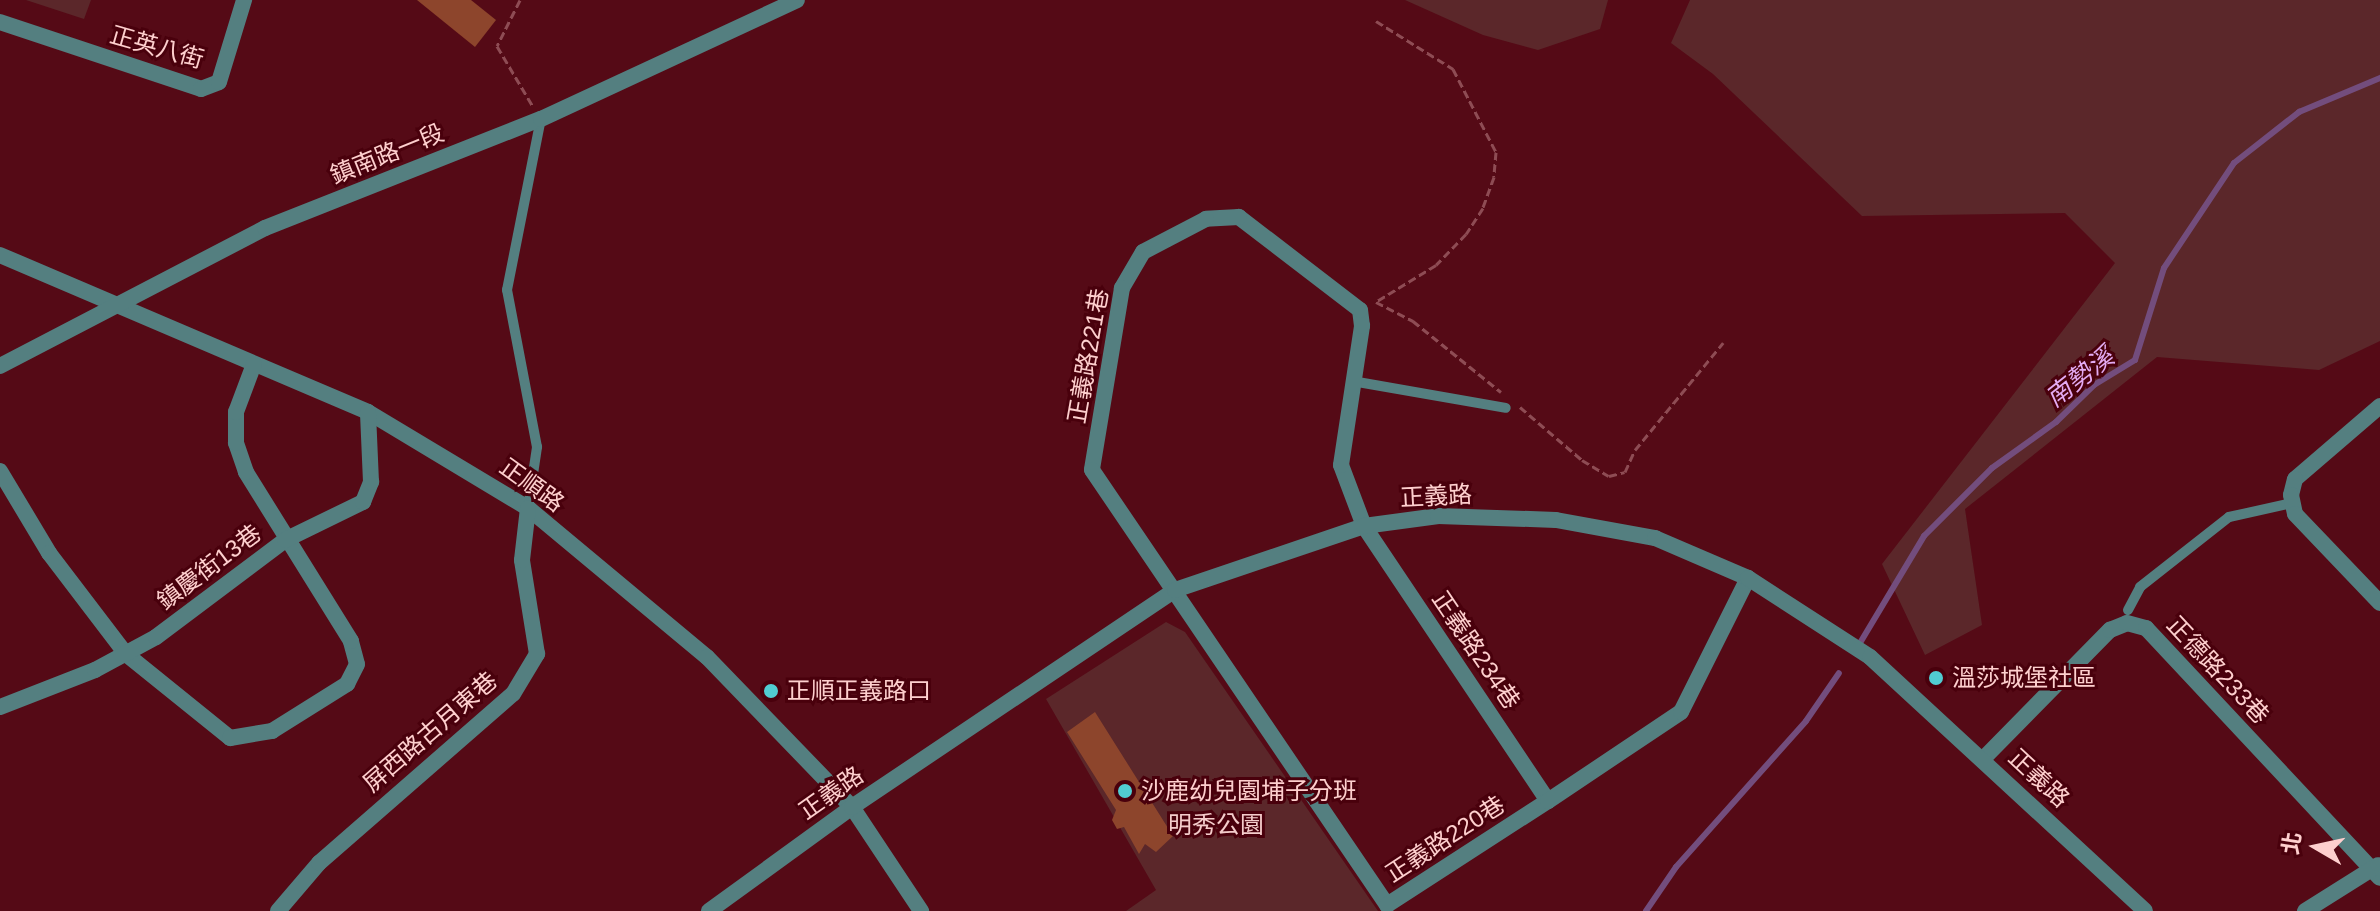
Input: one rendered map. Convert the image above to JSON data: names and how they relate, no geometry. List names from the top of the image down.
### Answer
{
  "streets": {
    "street": [
      "正英八街",
      "鎮南路一段",
      "正義路221巷",
      "正順路",
      "正義路",
      "鎮慶街13巷",
      "正義路234巷",
      "正德路233巷",
      "屏西路古月東巷",
      "正義路220巷"
    ]
  },
  "crossings": [
    ["鎮南路一段", "正順路"],
    ["正義路221巷", "正義路"],
    ["正義路221巷", "正義路220巷"],
    ["正順路", "正義路"],
    ["正順路", "鎮慶街13巷"],
    ["正順路", "屏西路古月東巷"],
    ["正義路", "正義路234巷"],
    ["正義路", "正德路233巷"],
    ["正義路", "正義路220巷"],
    ["正義路234巷", "正義路220巷"]
  ],
  "water": ["南勢溪"],
  "parks": ["明秀公園"],
  "places": ["溫莎城堡社區", "正順正義路口", "沙鹿幼兒園埔子分班"],
  "north": "left"
}
